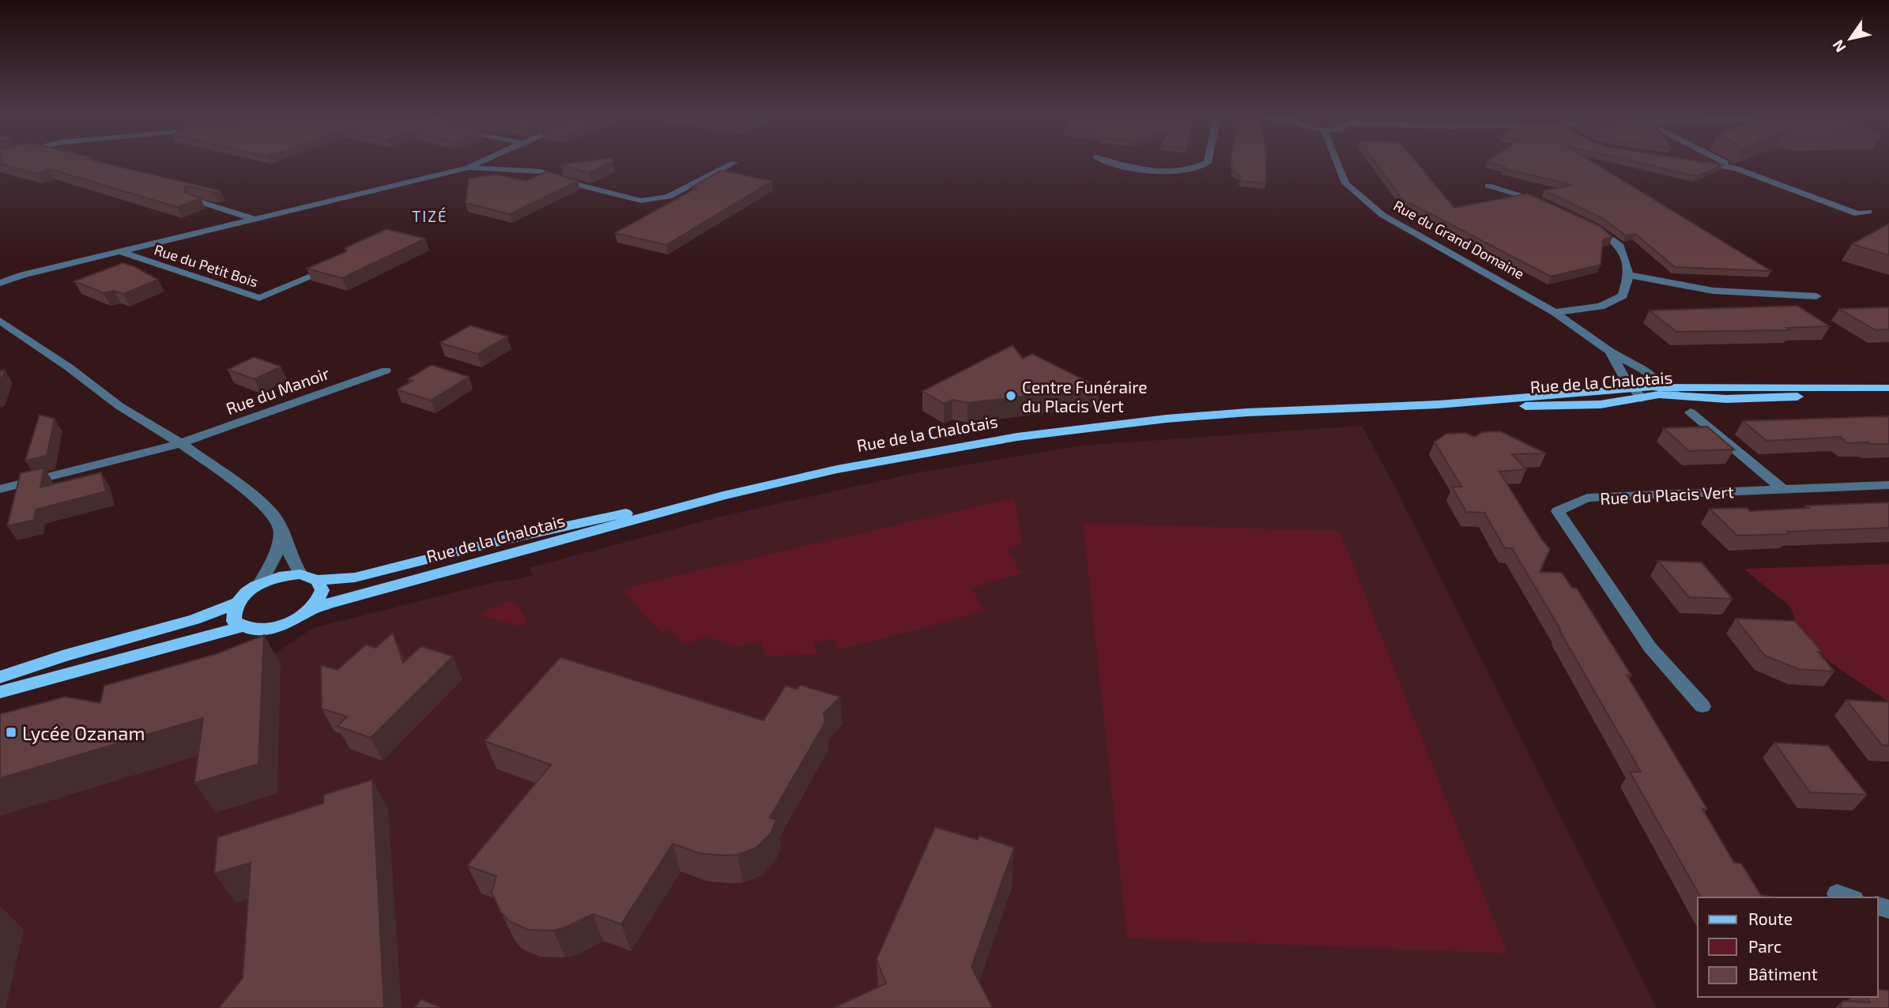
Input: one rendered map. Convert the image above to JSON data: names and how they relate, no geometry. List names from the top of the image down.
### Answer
{
  "streets": {
    "main road": ["Rue de la Chalotais"],
    "street": [
      "Rue du Grand Domaine",
      "Rue du Petit Bois",
      "Rue du Manoir",
      "Rue du Placis Vert"
    ]
  },
  "crossings": [
    ["Rue du Grand Domaine", "Rue de la Chalotais"]
  ],
  "districts": ["TIZÉ"],
  "places": {
    "other": ["Centre Funéraire du Placis Vert"],
    "transit": ["Lycée Ozanam"]
  },
  "legend": ["Route", "Parc", "Bâtiment"],
  "north": "bottom left"
}
